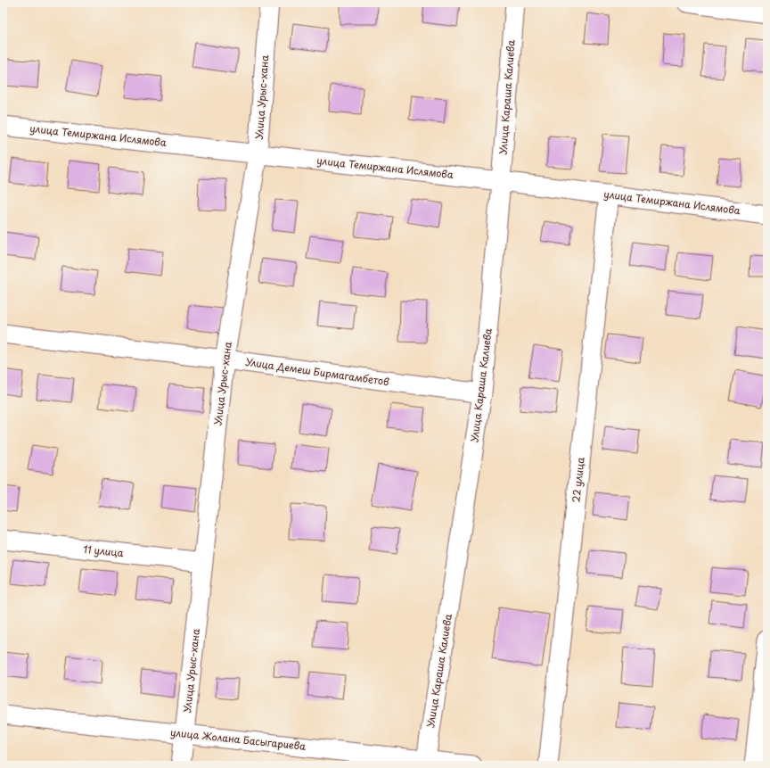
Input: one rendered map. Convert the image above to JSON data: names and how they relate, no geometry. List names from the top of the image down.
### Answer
{
  "streets": {
    "street": [
      "Улица Урыс-хана",
      "Улица Караша Калиева",
      "улица Темиржана Ислямова",
      "Улица Демеш Бирмагамбетов",
      "22 улица",
      "11 улица",
      "улица Жолана Басыгариева"
    ]
  },
  "crossings": [
    ["Улица Урыс-хана", "улица Темиржана Ислямова"],
    ["Улица Урыс-хана", "Улица Демеш Бирмагамбетов"],
    ["Улица Урыс-хана", "11 улица"],
    ["Улица Урыс-хана", "улица Жолана Басыгариева"],
    ["Улица Караша Калиева", "улица Темиржана Ислямова"],
    ["Улица Караша Калиева", "Улица Демеш Бирмагамбетов"],
    ["Улица Караша Калиева", "улица Жолана Басыгариева"],
    ["улица Темиржана Ислямова", "22 улица"]
  ]
}
